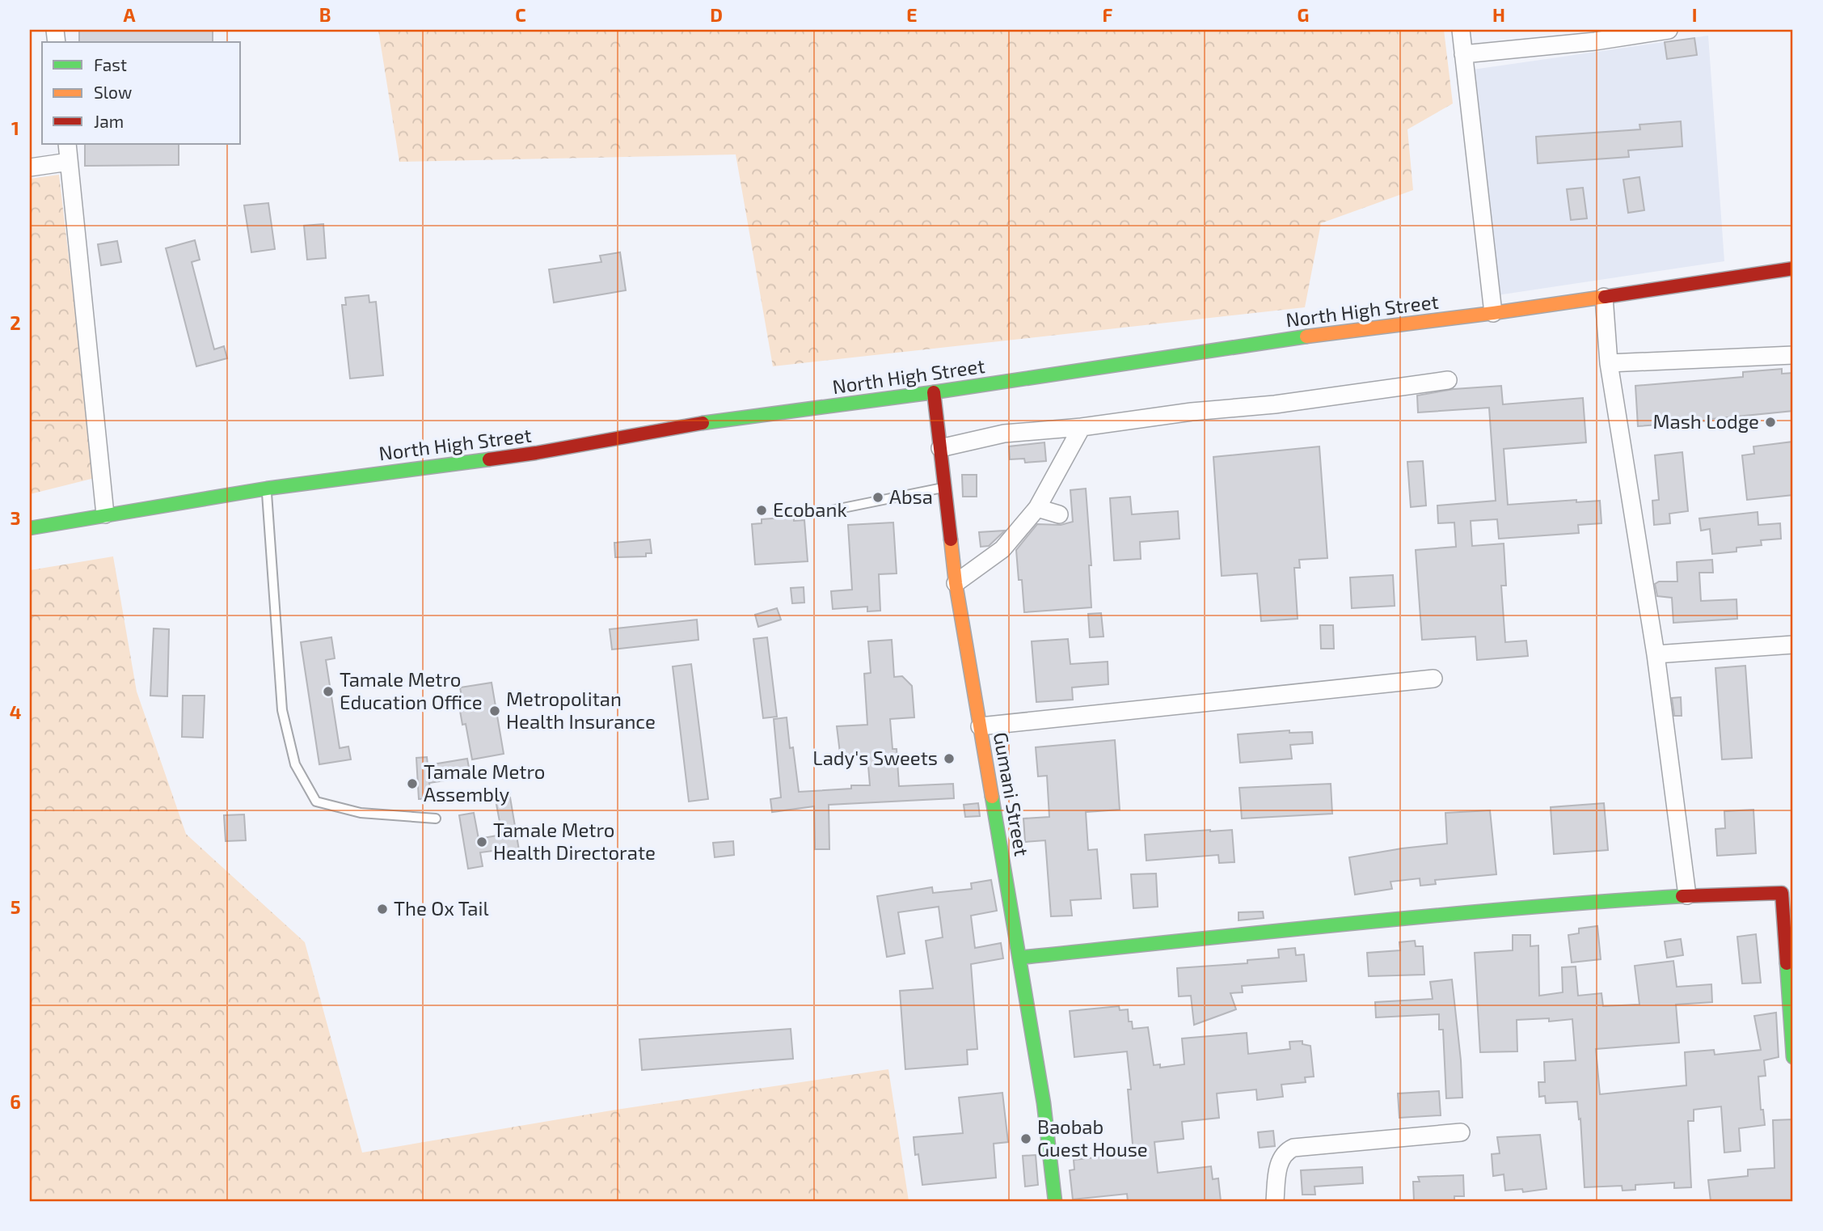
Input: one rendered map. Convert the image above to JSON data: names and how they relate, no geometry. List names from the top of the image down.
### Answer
{
  "streets": {
    "main road": ["North High Street", "Gumani Street"]
  },
  "crossings": [
    ["North High Street", "Gumani Street"]
  ],
  "places": [
    "Mash Lodge",
    "Absa",
    "Ecobank",
    "Tamale Metro Education Office",
    "Metropolitan Health Insurance",
    "Lady's Sweets",
    "Tamale Metro Assembly",
    "Tamale Metro Health Directorate",
    "The Ox Tail",
    "Baobab Guest House"
  ],
  "legend": ["Fast", "Slow", "Jam"],
  "grid": {
    "columns": [
      "A",
      "B",
      "C",
      "D",
      "E",
      "F",
      "G",
      "H",
      "I"
    ],
    "rows": [
      "1",
      "2",
      "3",
      "4",
      "5",
      "6"
    ]
  }
}
